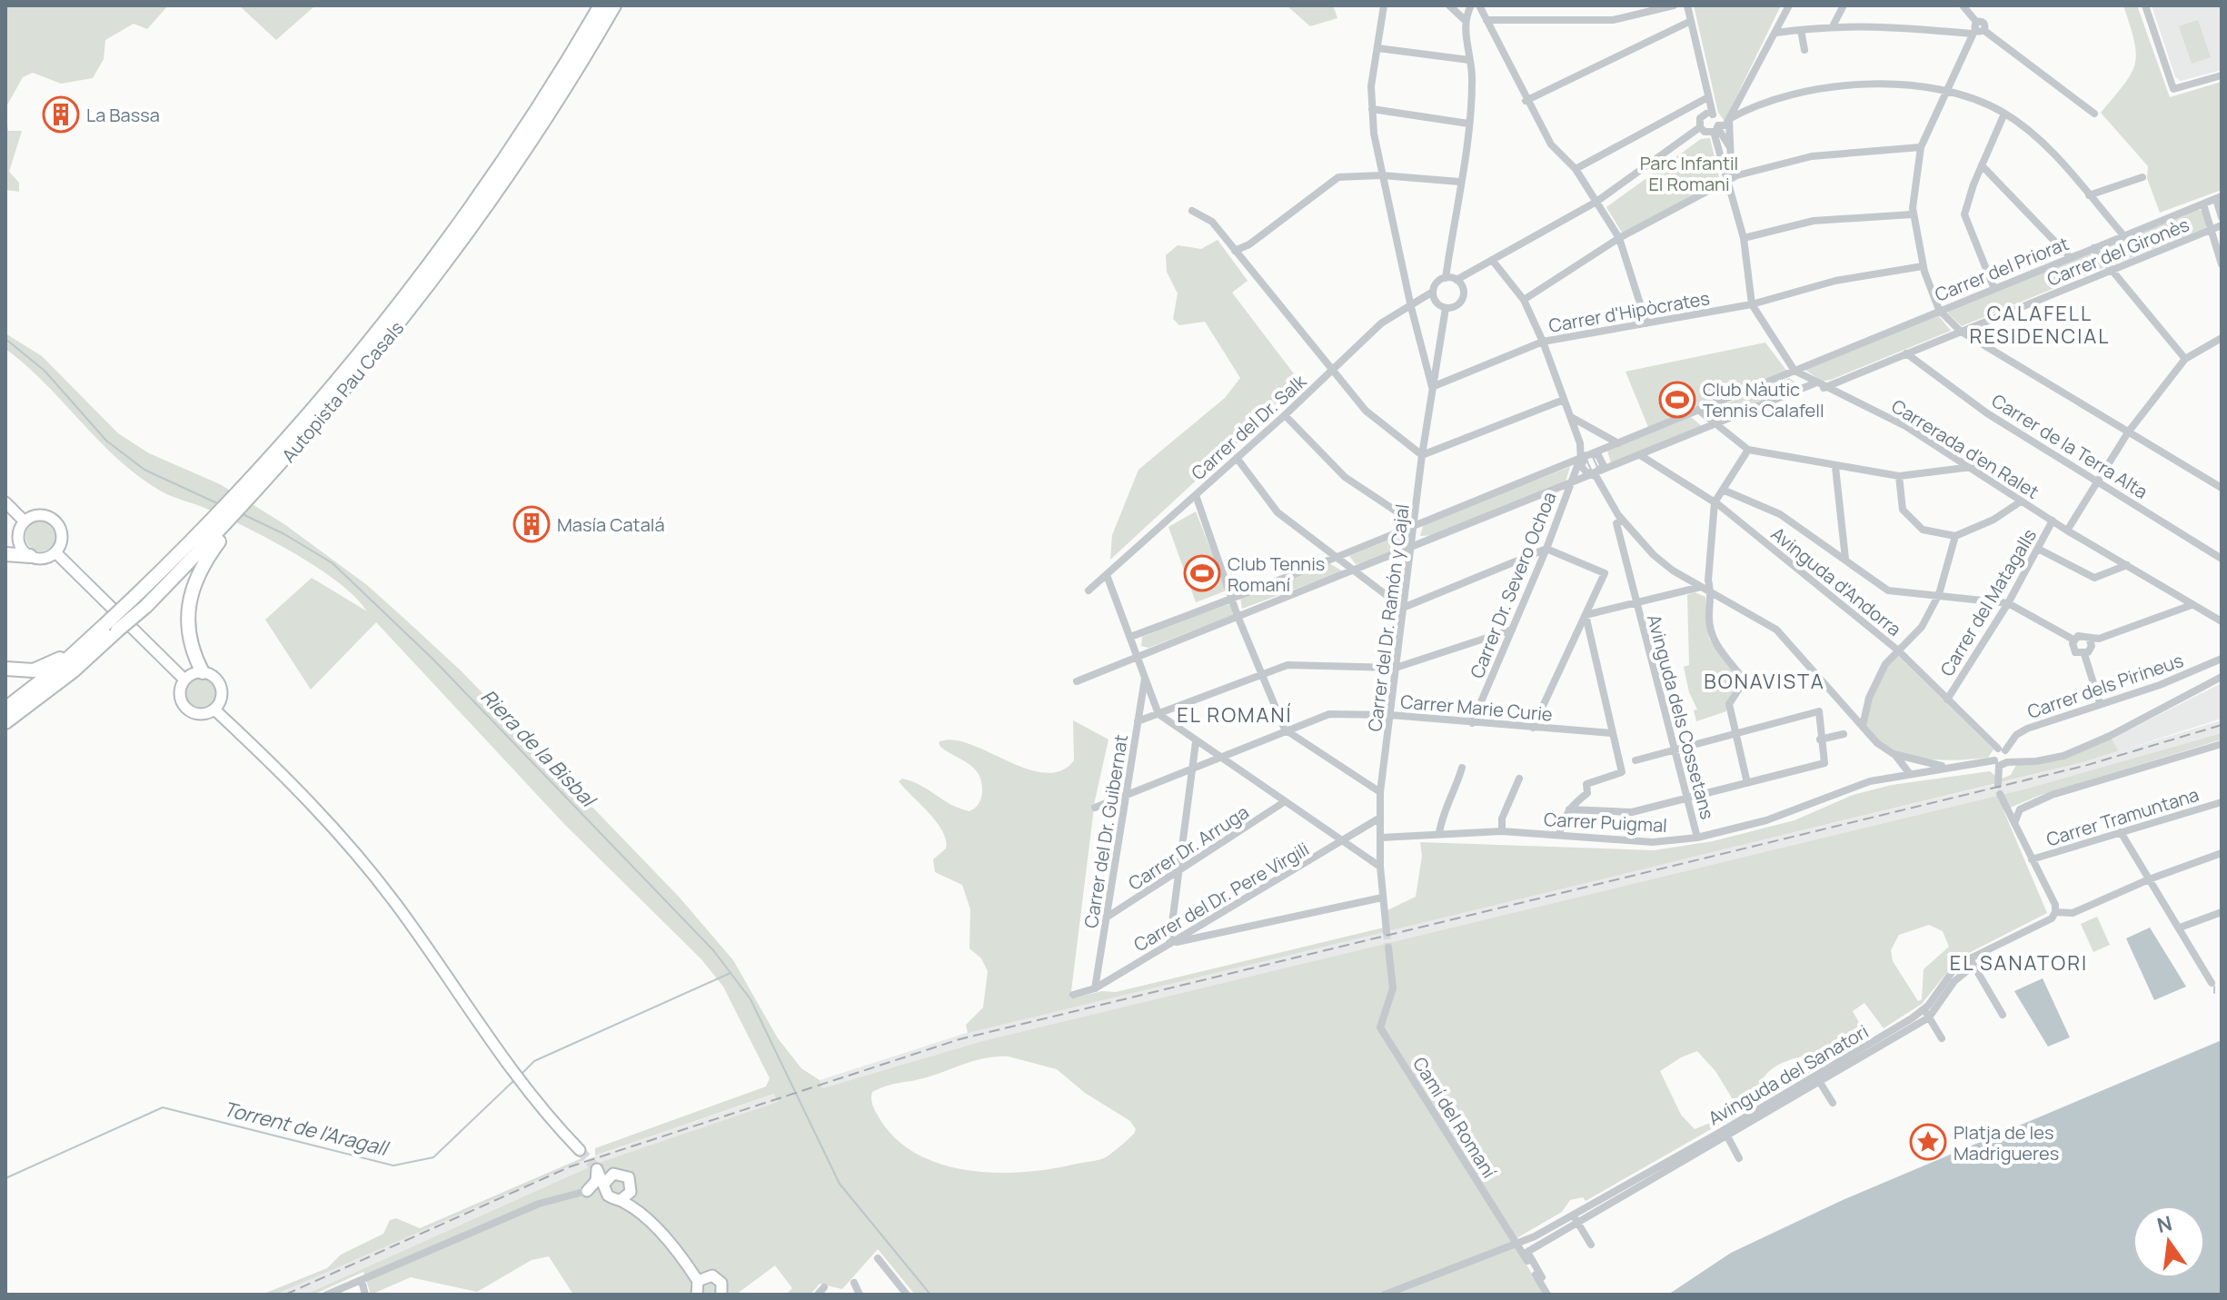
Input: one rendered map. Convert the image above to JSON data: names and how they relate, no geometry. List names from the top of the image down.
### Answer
{
  "streets": {
    "highway": ["Autopista Pau Casals"],
    "street": [
      "Carrer del Gironès",
      "Carrer del Priorat",
      "Carrer d'Hipòcrates",
      "Carrer del Dr. Salk",
      "Carrer de la Terra Alta",
      "Carrerada d'en Ralet",
      "Avinguda d'Andorra",
      "Carrer Dr. Severo Ochoa",
      "Carrer del Matagalls",
      "Carrer del Dr. Ramón y Cajal",
      "Carrer dels Pirineus",
      "Carrer Marie Curie",
      "Avinguda dels Cossetans",
      "Carrer Tramuntana",
      "Carrer Puigmal",
      "Carrer del Dr. Guibernat",
      "Carrer Dr. Arruga",
      "Carrer del Dr. Pere Virgili",
      "Avinguda del Sanatori",
      "Camí del Romaní"
    ]
  },
  "crossings": [
    ["Carrer del Gironès", "Carrer de la Terra Alta"],
    ["Carrer del Gironès", "Carrerada d'en Ralet"],
    ["Carrer del Priorat", "Carrerada d'en Ralet"],
    ["Carrer del Priorat", "Carrer Dr. Severo Ochoa"],
    ["Carrer d'Hipòcrates", "Carrerada d'en Ralet"],
    ["Carrer d'Hipòcrates", "Carrer del Dr. Ramón y Cajal"],
    ["Carrer del Dr. Salk", "Carrer del Dr. Ramón y Cajal"],
    ["Carrerada d'en Ralet", "Carrer del Matagalls"],
    ["Avinguda d'Andorra", "Carrer del Matagalls"],
    ["Avinguda d'Andorra", "Carrer dels Pirineus"],
    ["Carrer Dr. Severo Ochoa", "Carrer Marie Curie"],
    ["Carrer del Dr. Ramón y Cajal", "Carrer Marie Curie"],
    ["Carrer del Dr. Ramón y Cajal", "Carrer Puigmal"],
    ["Carrer del Dr. Ramón y Cajal", "Carrer del Dr. Pere Virgili"],
    ["Carrer Marie Curie", "Carrer del Dr. Guibernat"],
    ["Avinguda dels Cossetans", "Carrer Puigmal"],
    ["Carrer del Dr. Guibernat", "Carrer Dr. Arruga"],
    ["Carrer del Dr. Guibernat", "Carrer del Dr. Pere Virgili"],
    ["Avinguda del Sanatori", "Camí del Romaní"]
  ],
  "districts": [
    "CALAFELL RESIDENCIAL",
    "BONAVISTA",
    "EL ROMANÍ",
    "EL SANATORI"
  ],
  "water": ["Riera de la Bisbal", "Torrent de l'Aragall"],
  "parks": ["Parc Infantil El Romani"],
  "places": {
    "building": ["La Bassa", "Masía Catalá"],
    "sports": ["Club Nàutic Tennis Calafell", "Club Tennis Romaní"],
    "place": ["Platja de les Madrigueres"]
  },
  "north": "top"
}
